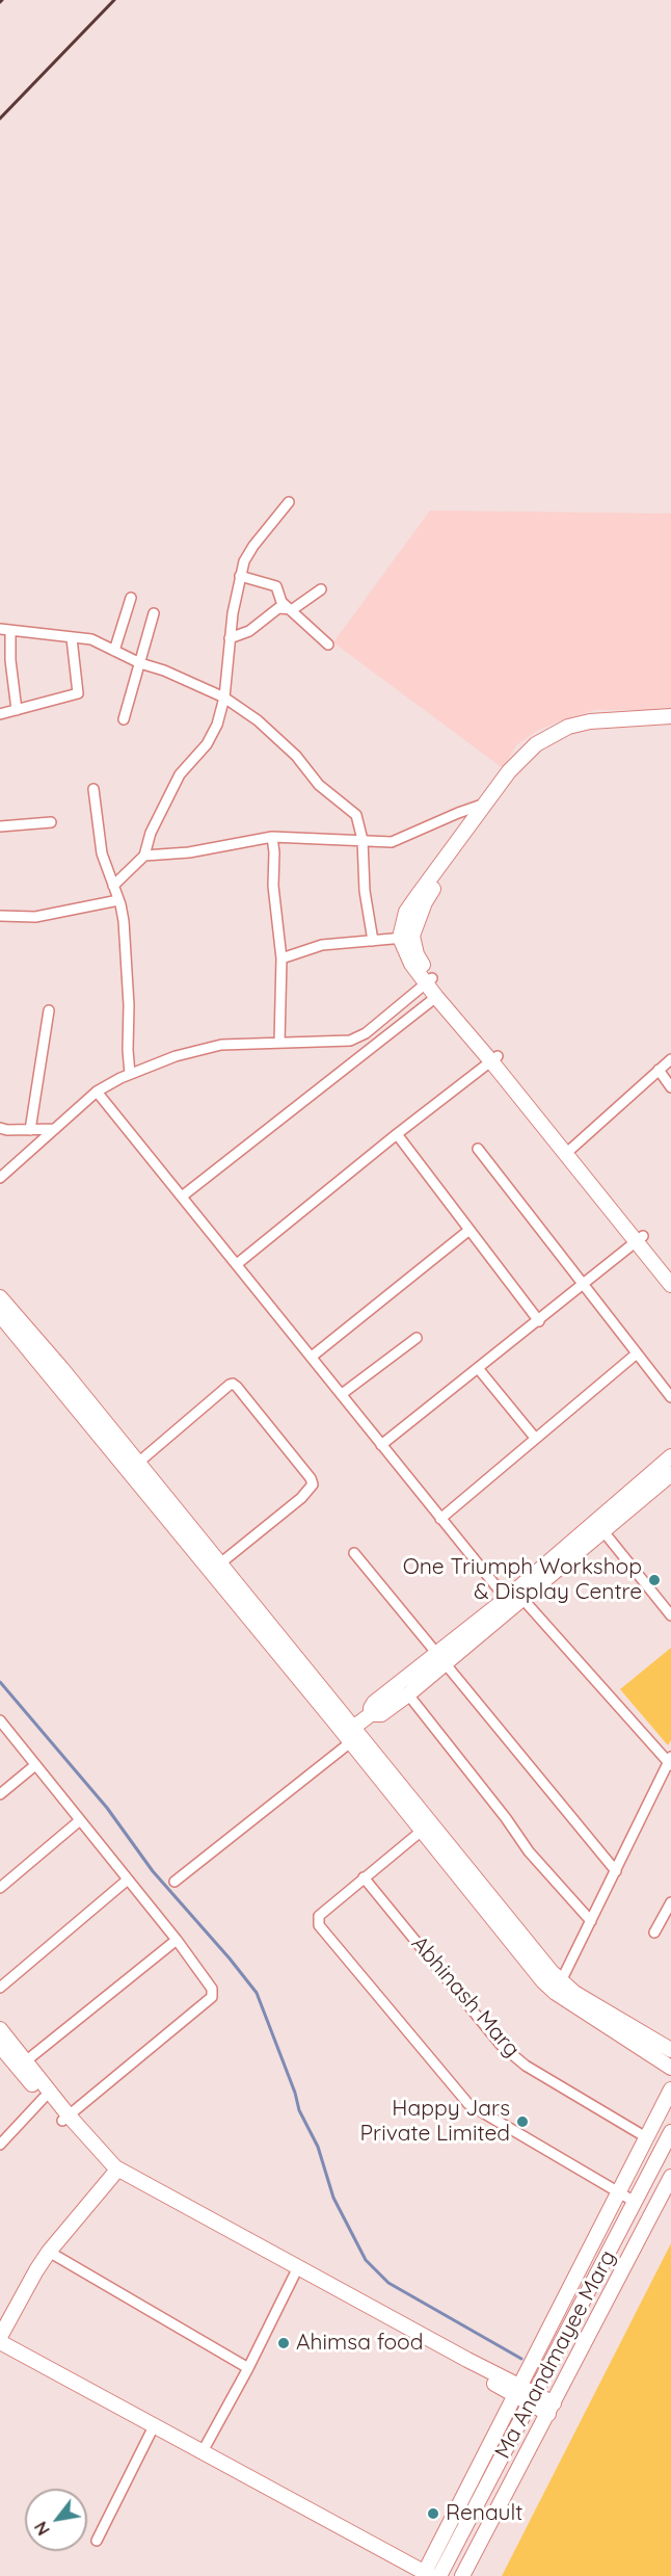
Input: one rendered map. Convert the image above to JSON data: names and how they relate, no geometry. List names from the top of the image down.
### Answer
{
  "streets": {
    "street": ["Abhinash Marg", "Ma Anandmayee Marg"]
  },
  "places": [
    "One Triumph Workshop & Display Centre",
    "Happy Jars Private Limited",
    "Ahimsa food",
    "Renault"
  ],
  "north": "bottom left"
}
